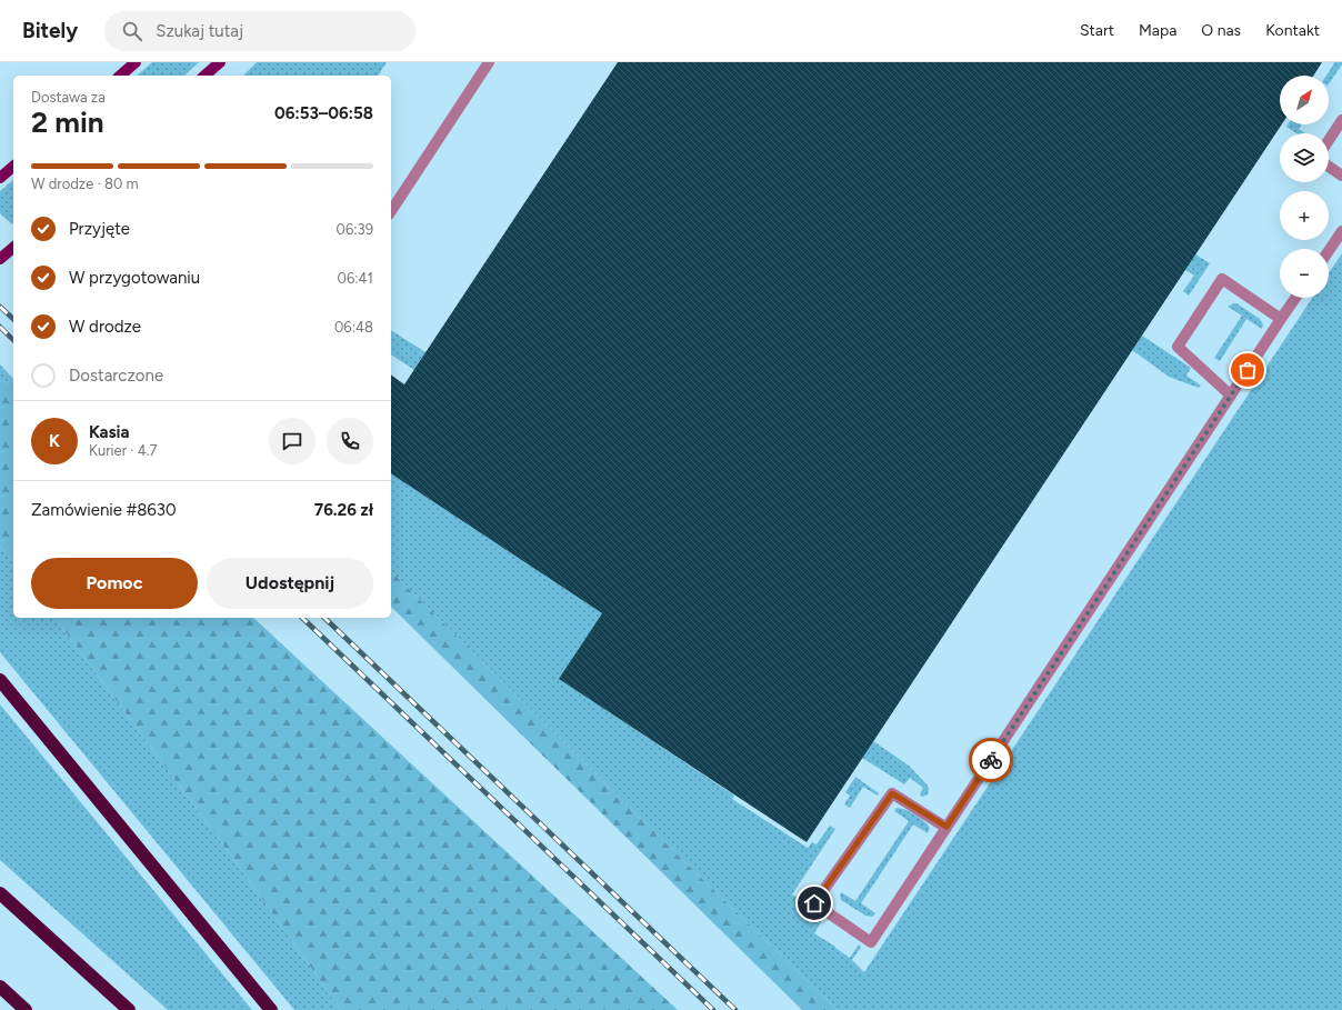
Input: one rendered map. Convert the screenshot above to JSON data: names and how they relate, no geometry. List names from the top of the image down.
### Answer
{
  "north": "top right",
  "page": {
    "header": "Bitely",
    "search": "Szukaj tutaj",
    "nav": [
      "Start",
      "Mapa",
      "O nas",
      "Kontakt"
    ],
    "map_buttons": ["+", "−"],
    "heading": ["2 min", "Dostawa za", "06:53–06:58"],
    "panel": [
      "Kasia",
      "Kurier · 4.7",
      "Zamówienie #8630",
      "76.26 zł"
    ],
    "bar": "W drodze · 80 m",
    "list": [
      ["Przyjęte", "06:39"],
      ["W przygotowaniu", "06:41"],
      ["W drodze", "06:48"],
      "Dostarczone"
    ],
    "round": "K",
    "buttons": ["Pomoc", "Udostępnij"]
  }
}
